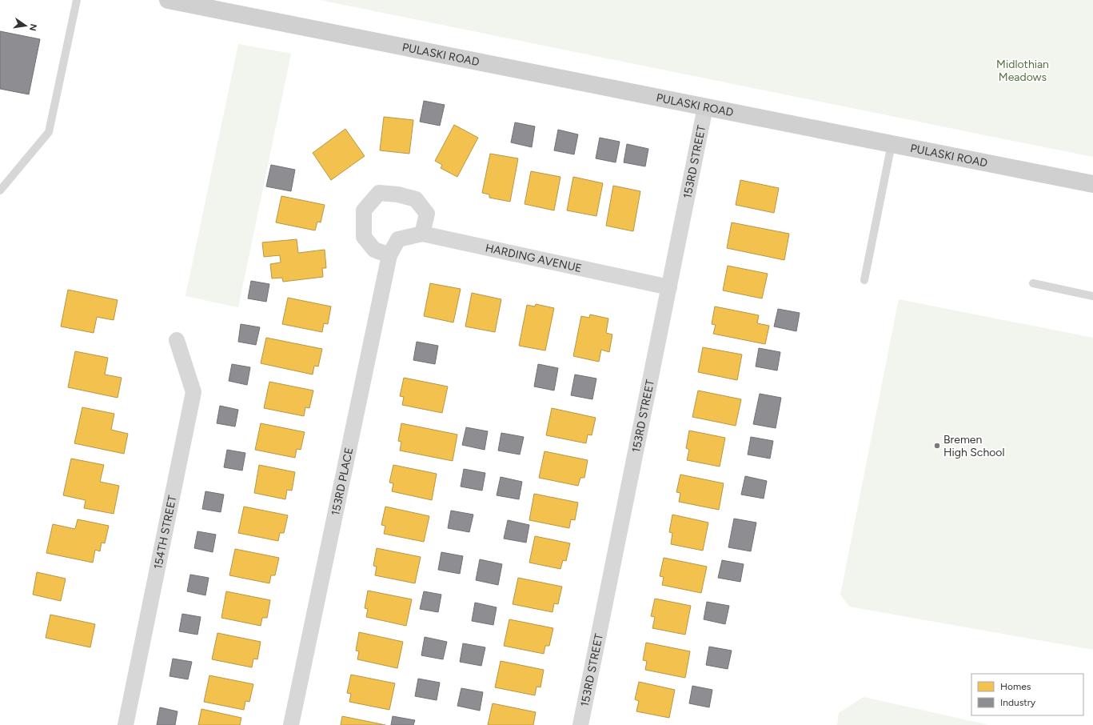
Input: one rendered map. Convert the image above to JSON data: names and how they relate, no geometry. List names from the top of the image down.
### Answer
{
  "streets": {
    "main road": ["PULASKI ROAD"],
    "street": [
      "153RD STREET",
      "HARDING AVENUE",
      "153RD PLACE",
      "154TH STREET"
    ]
  },
  "crossings": [
    ["PULASKI ROAD", "153RD STREET"],
    ["153RD STREET", "HARDING AVENUE"],
    ["HARDING AVENUE", "153RD PLACE"]
  ],
  "parks": ["Midlothian Meadows"],
  "places": ["Bremen High School"],
  "legend": ["Homes", "Industry"],
  "north": "right"
}
